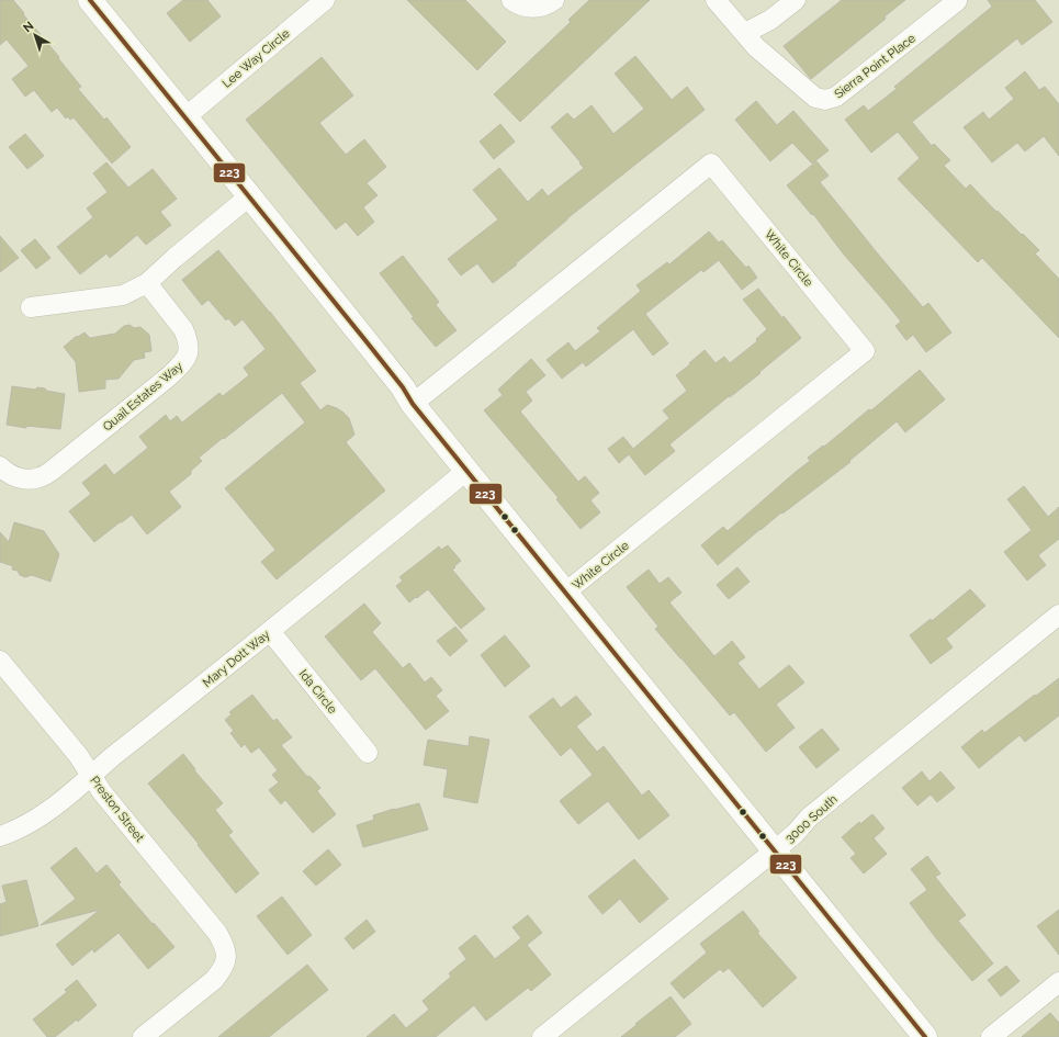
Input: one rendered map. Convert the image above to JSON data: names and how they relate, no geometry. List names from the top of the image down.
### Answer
{
  "streets": {
    "street": [
      "Lee Way Circle",
      "Sierra Point Place",
      "White Circle",
      "Quail Estates Way",
      "Mary Dott Way",
      "Ida Circle",
      "Preston Street",
      "3000 South"
    ]
  },
  "crossings": [
    ["Mary Dott Way", "Ida Circle"],
    ["Mary Dott Way", "Preston Street"]
  ],
  "lines": ["transit line 223"],
  "north": "top left"
}
